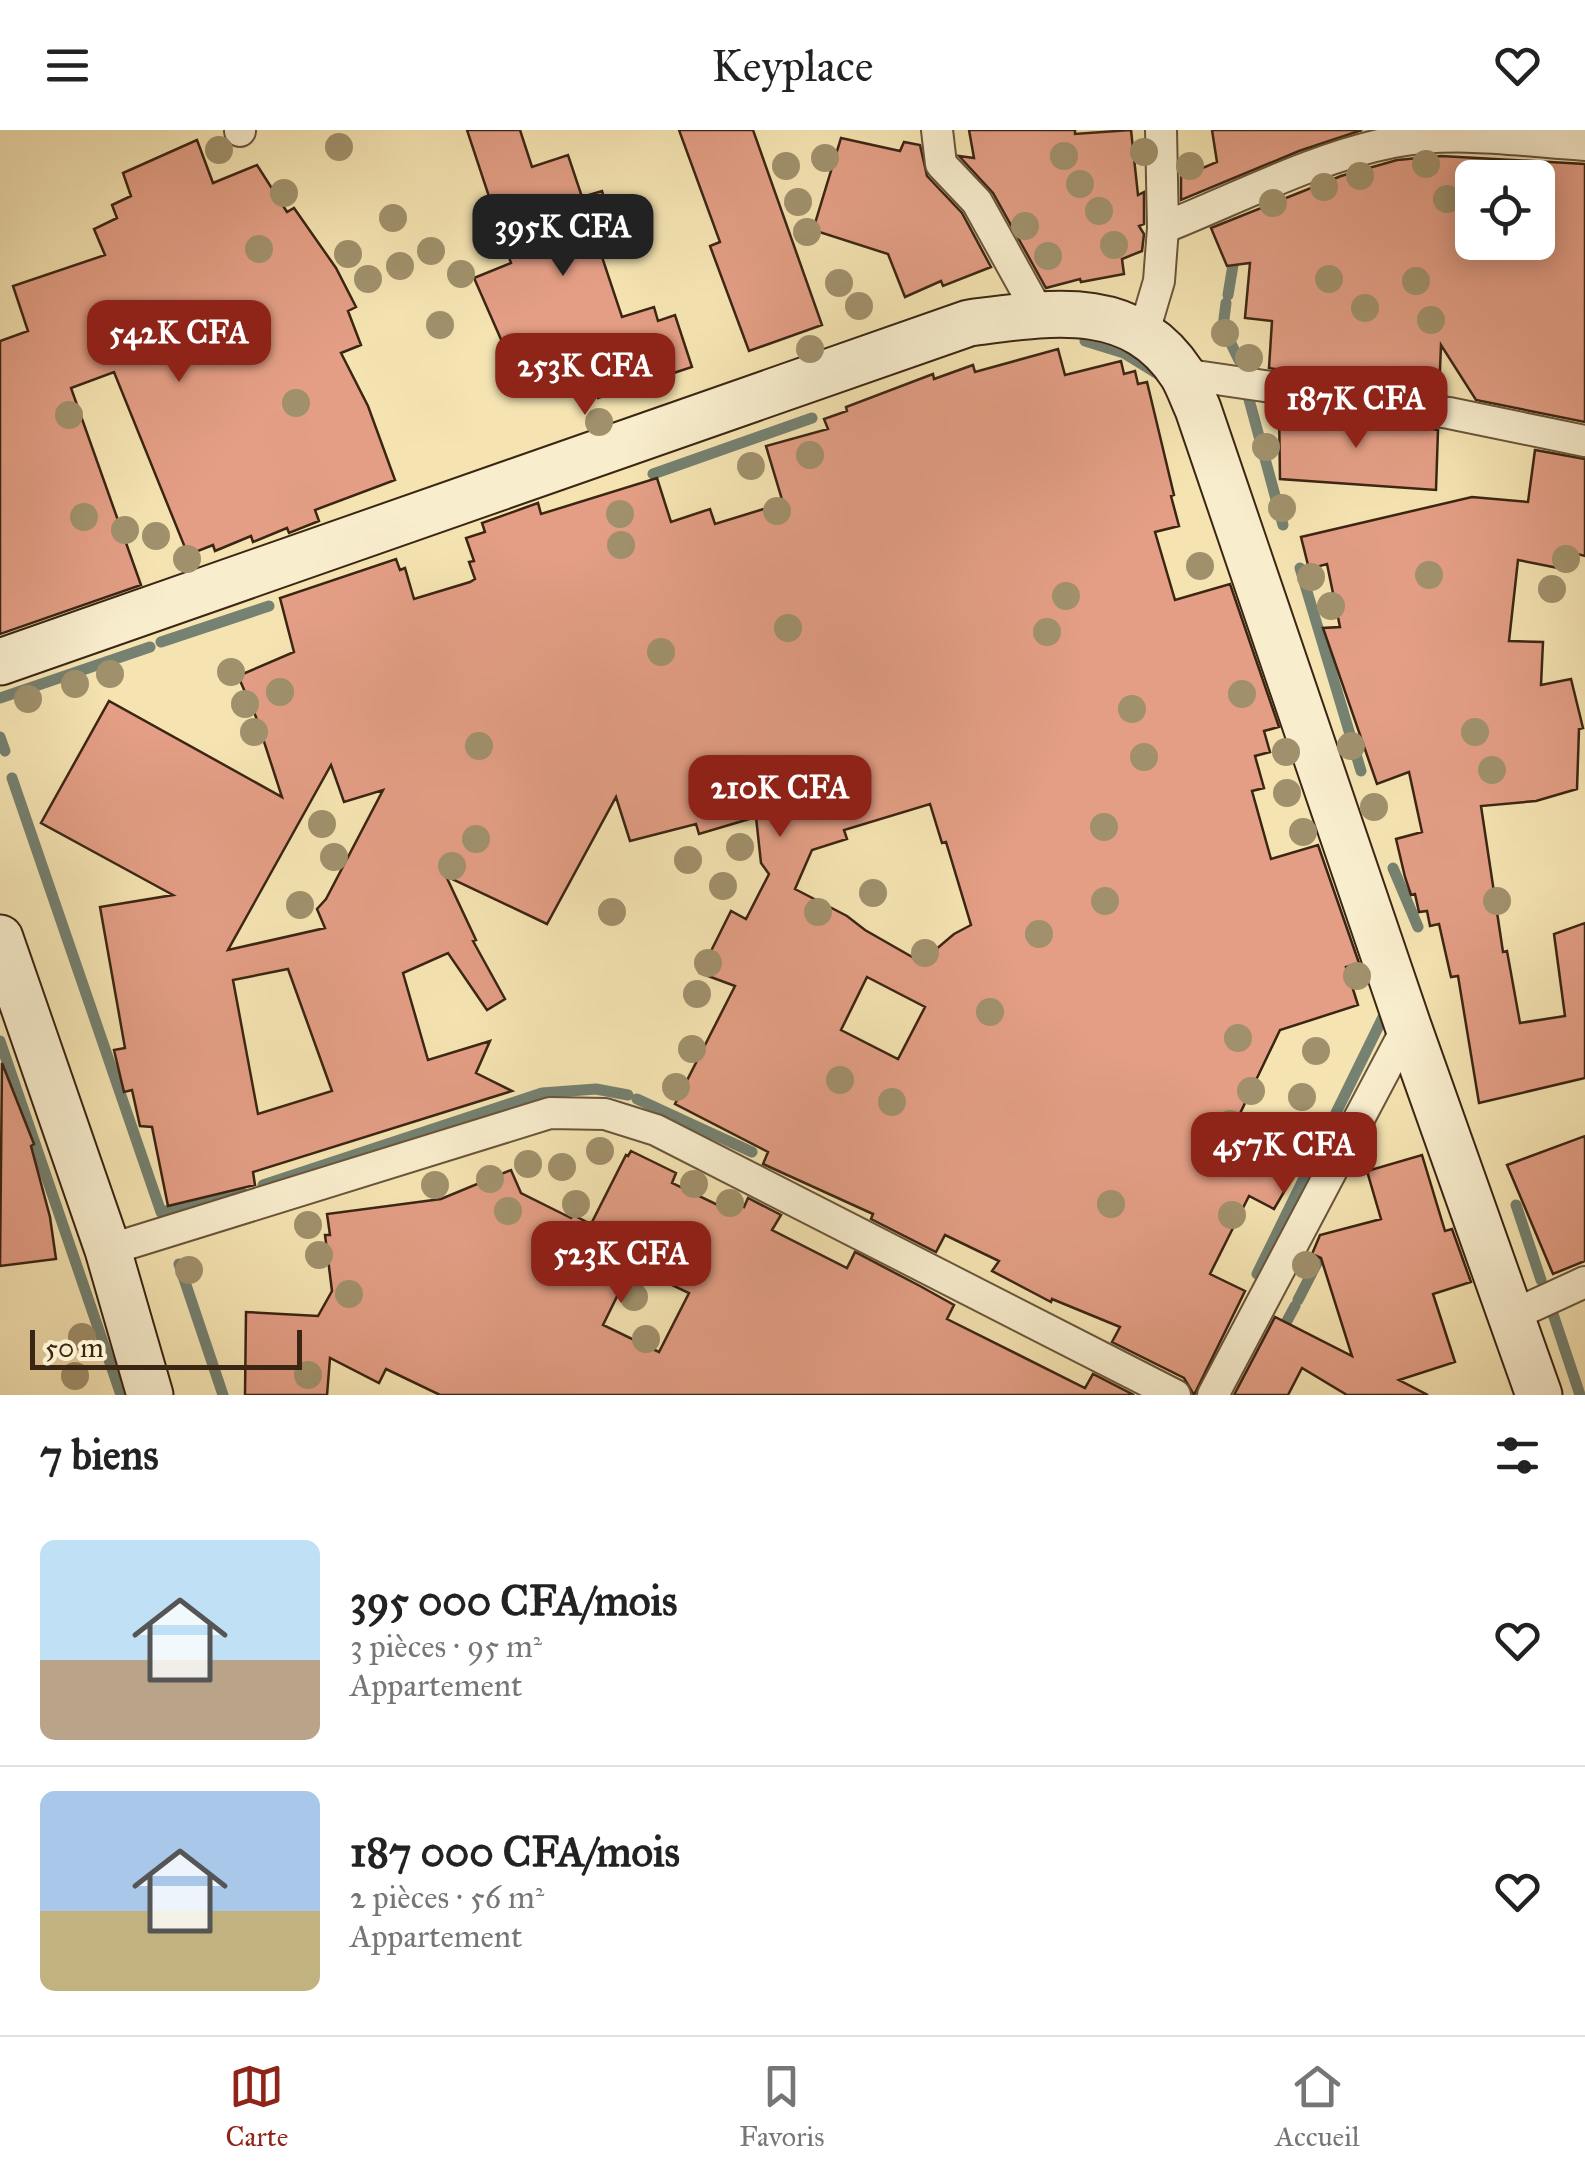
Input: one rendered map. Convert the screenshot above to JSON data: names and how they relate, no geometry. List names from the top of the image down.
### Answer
{
  "scale_bar": "50 m",
  "page": {
    "header": "Keyplace",
    "price": [
      "395K CFA",
      "542K CFA",
      "253K CFA",
      "187K CFA",
      "210K CFA",
      "457K CFA",
      "523K CFA"
    ],
    "scale": "50 m",
    "heading": "7 biens",
    "list": [
      {
        "name": "395 000 CFA/mois",
        "note": "3 pièces · 95 m² · Appartement"
      },
      {
        "name": "187 000 CFA/mois",
        "note": "2 pièces · 56 m² · Appartement"
      }
    ],
    "tabs": ["Carte", "Favoris", "Accueil"]
  }
}
